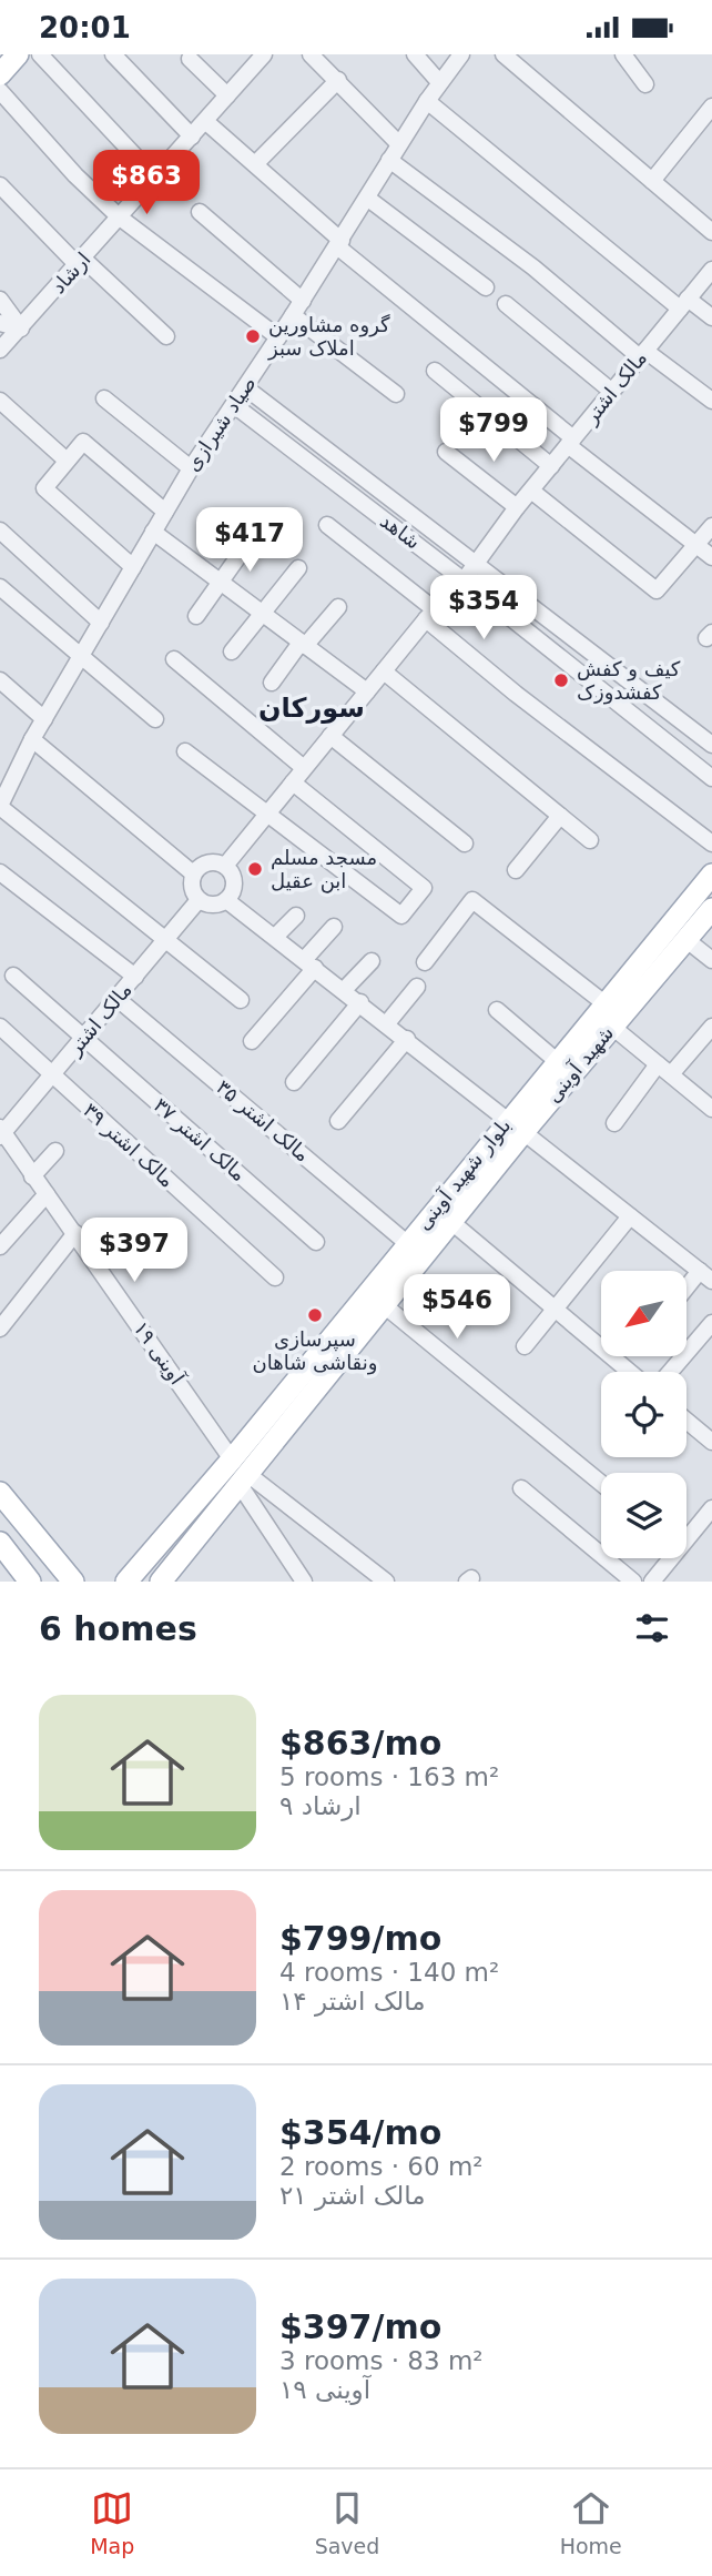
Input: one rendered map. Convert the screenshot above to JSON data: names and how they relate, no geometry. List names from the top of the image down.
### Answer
{
  "streets": {
    "main road": ["شهید آوینی", "بلوار شهید آوینی"],
    "street": [
      "ارشاد",
      "مالک اشتر",
      "صیاد شیرازی",
      "شاهد",
      "مالک اشتر ۳۵",
      "مالک اشتر ۳۷",
      "مالک اشتر ۳۹",
      "آوینی ۱۹"
    ]
  },
  "crossings": [
    ["مالک اشتر", "شاهد"],
    ["مالک اشتر", "مالک اشتر ۳۵"],
    ["مالک اشتر", "مالک اشتر ۳۷"],
    ["مالک اشتر", "مالک اشتر ۳۹"],
    ["مالک اشتر", "آوینی ۱۹"],
    ["صیاد شیرازی", "شاهد"],
    ["شهید آوینی", "بلوار شهید آوینی"],
    ["مالک اشتر ۳۵", "بلوار شهید آوینی"],
    ["بلوار شهید آوینی", "آوینی ۱۹"]
  ],
  "districts": ["سورکان"],
  "places": [
    "گروه مشاورین املاک سبز",
    "کیف و کفش کفشدوزک",
    "مسجد مسلم ابن عقیل",
    "سپرسازی و‌نقاشی شاهان"
  ],
  "north": "bottom left",
  "page": {
    "status": "20:01",
    "price": [
      "$863",
      "$799",
      "$417",
      "$354",
      "$397",
      "$546"
    ],
    "heading": "6 homes",
    "list": [
      {
        "name": "$863/mo",
        "note": "5 rooms · 163 m² · ارشاد ۹"
      },
      {
        "name": "$799/mo",
        "note": "4 rooms · 140 m² · مالک اشتر ۱۴"
      },
      {
        "name": "$354/mo",
        "note": "2 rooms · 60 m² · مالک اشتر ۲۱"
      },
      {
        "name": "$397/mo",
        "note": "3 rooms · 83 m² · آوینی ۱۹"
      }
    ],
    "tabs": ["Map", "Saved", "Home"]
  }
}
